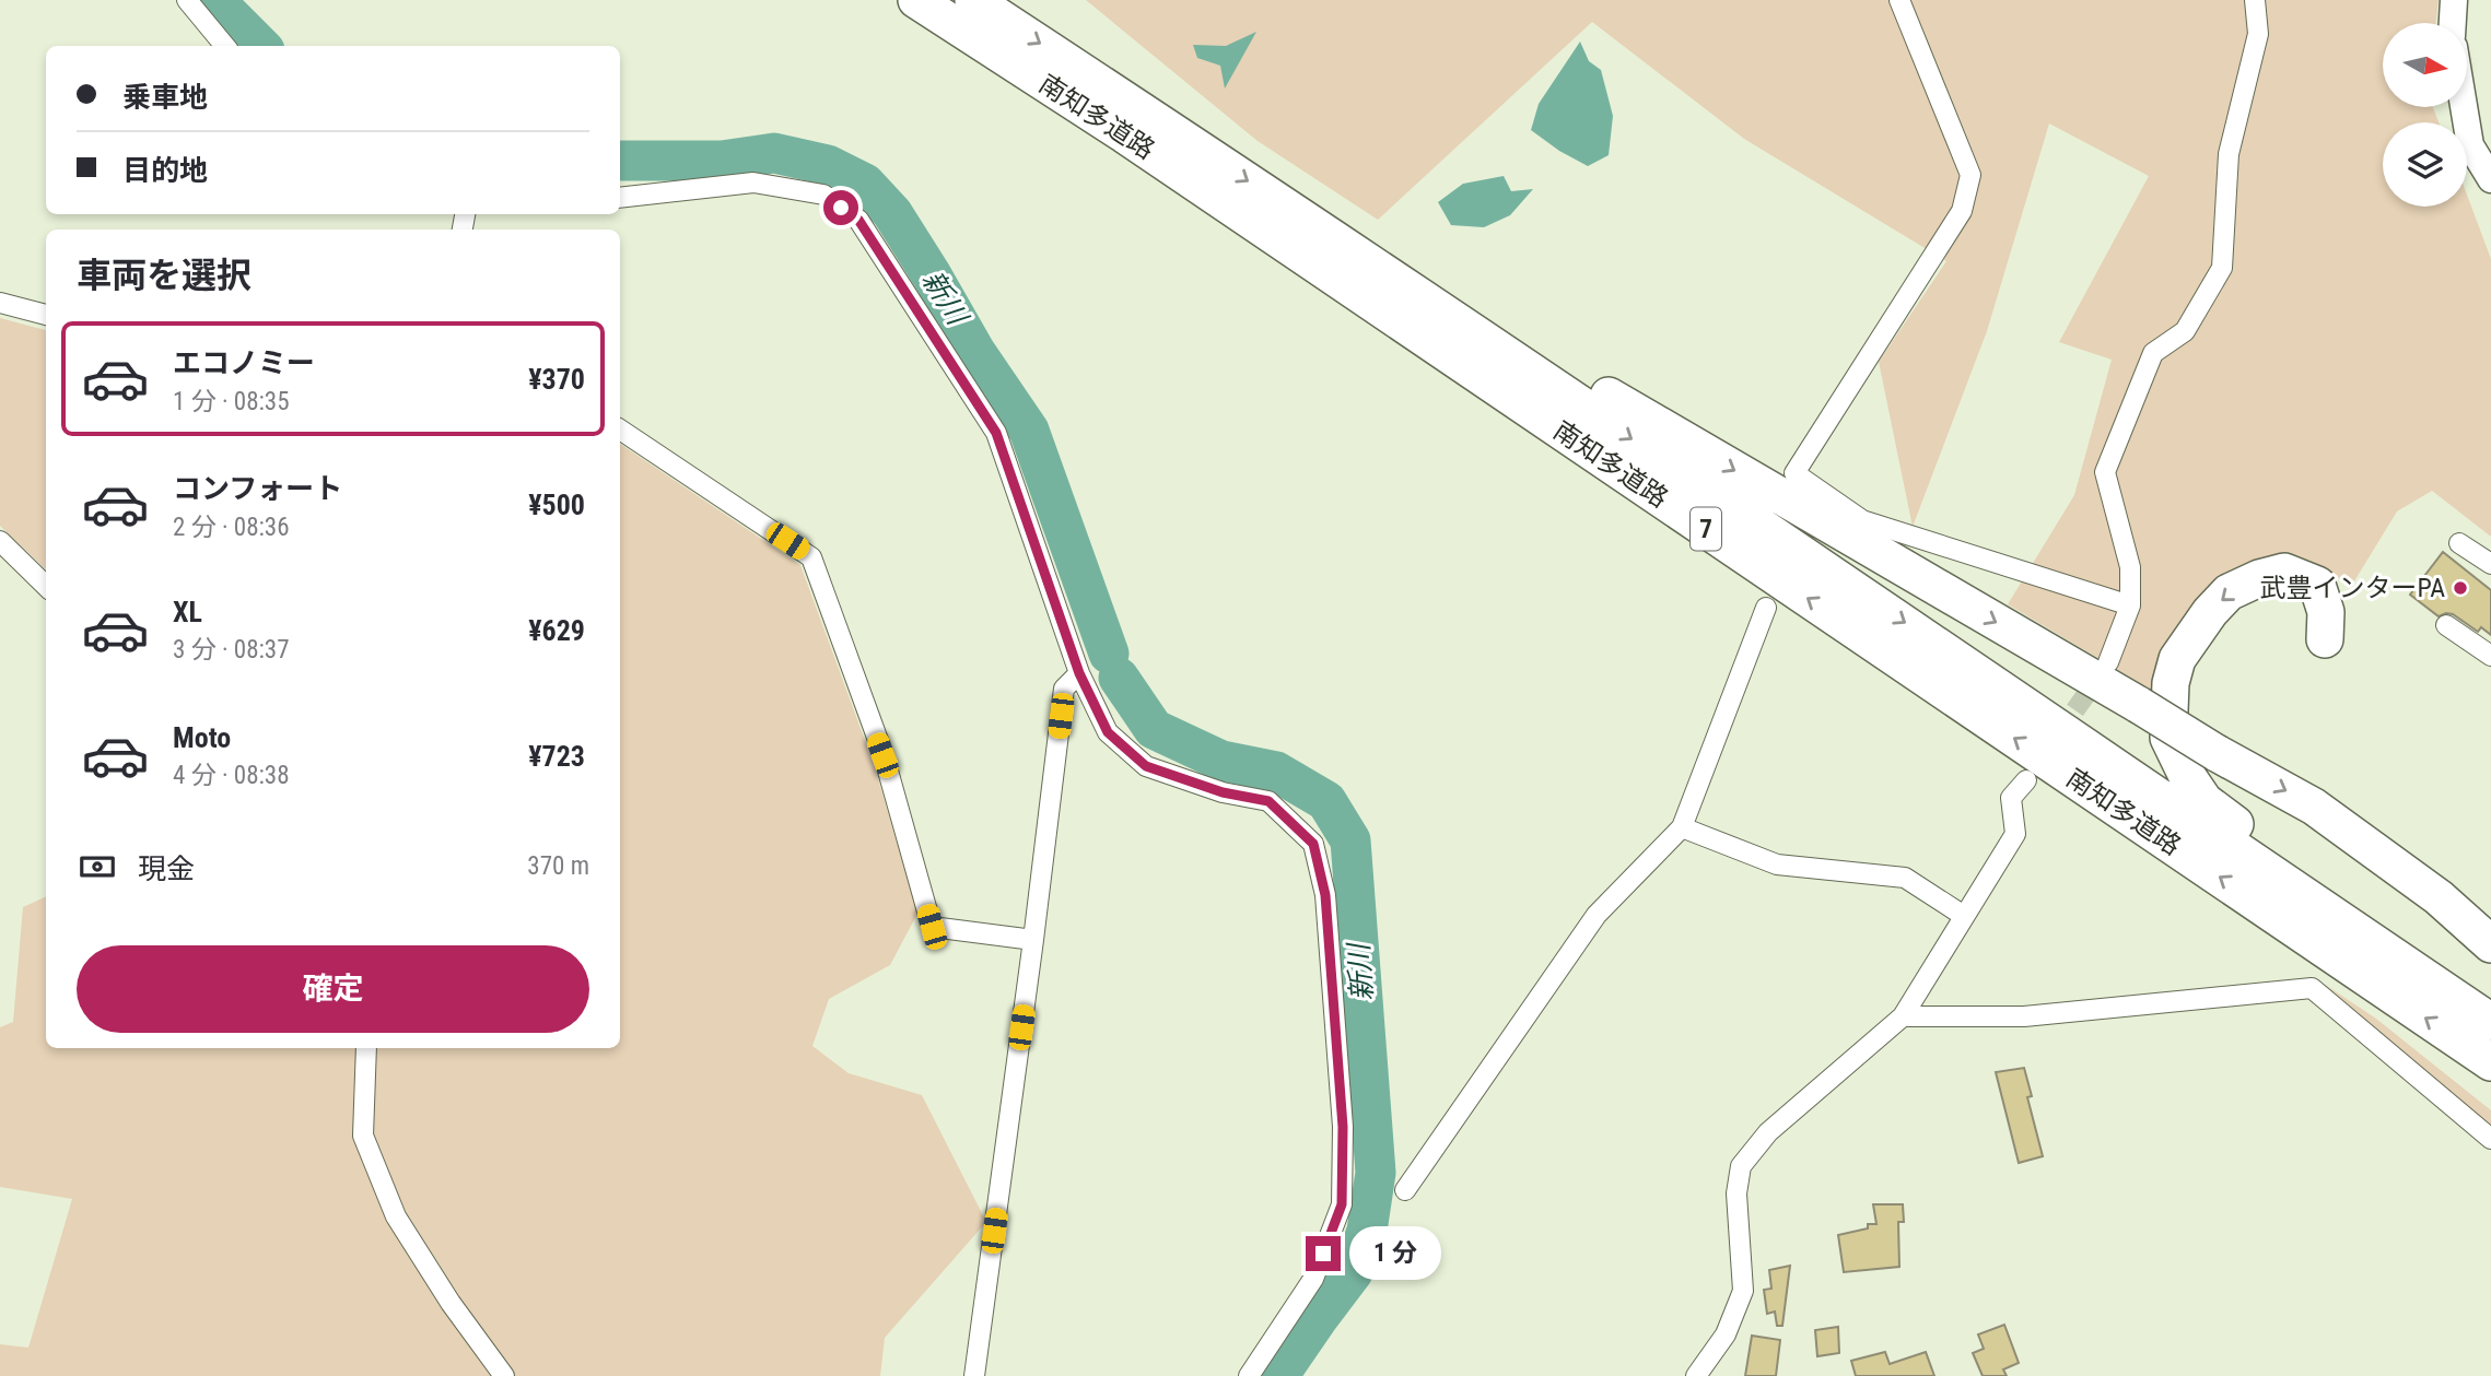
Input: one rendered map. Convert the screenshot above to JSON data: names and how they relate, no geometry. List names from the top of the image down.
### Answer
{
  "streets": {
    "highway": ["南知多道路", "7"]
  },
  "water": ["新川"],
  "places": ["武豊インターPA"],
  "north": "right",
  "page": {
    "banner": ["乗車地", "目的地"],
    "heading": "車両を選択",
    "list": [
      {
        "name": "エコノミー",
        "note": "1 分 · 08:35",
        "value": "¥370"
      },
      {
        "name": "コンフォート",
        "note": "2 分 · 08:36",
        "value": "¥500"
      },
      {
        "name": "XL",
        "note": "3 分 · 08:37",
        "value": "¥629"
      },
      {
        "name": "Moto",
        "note": "4 分 · 08:38",
        "value": "¥723"
      }
    ],
    "pay": ["現金", "370 m"],
    "buttons": "確定",
    "bubble": "1 分"
  }
}
